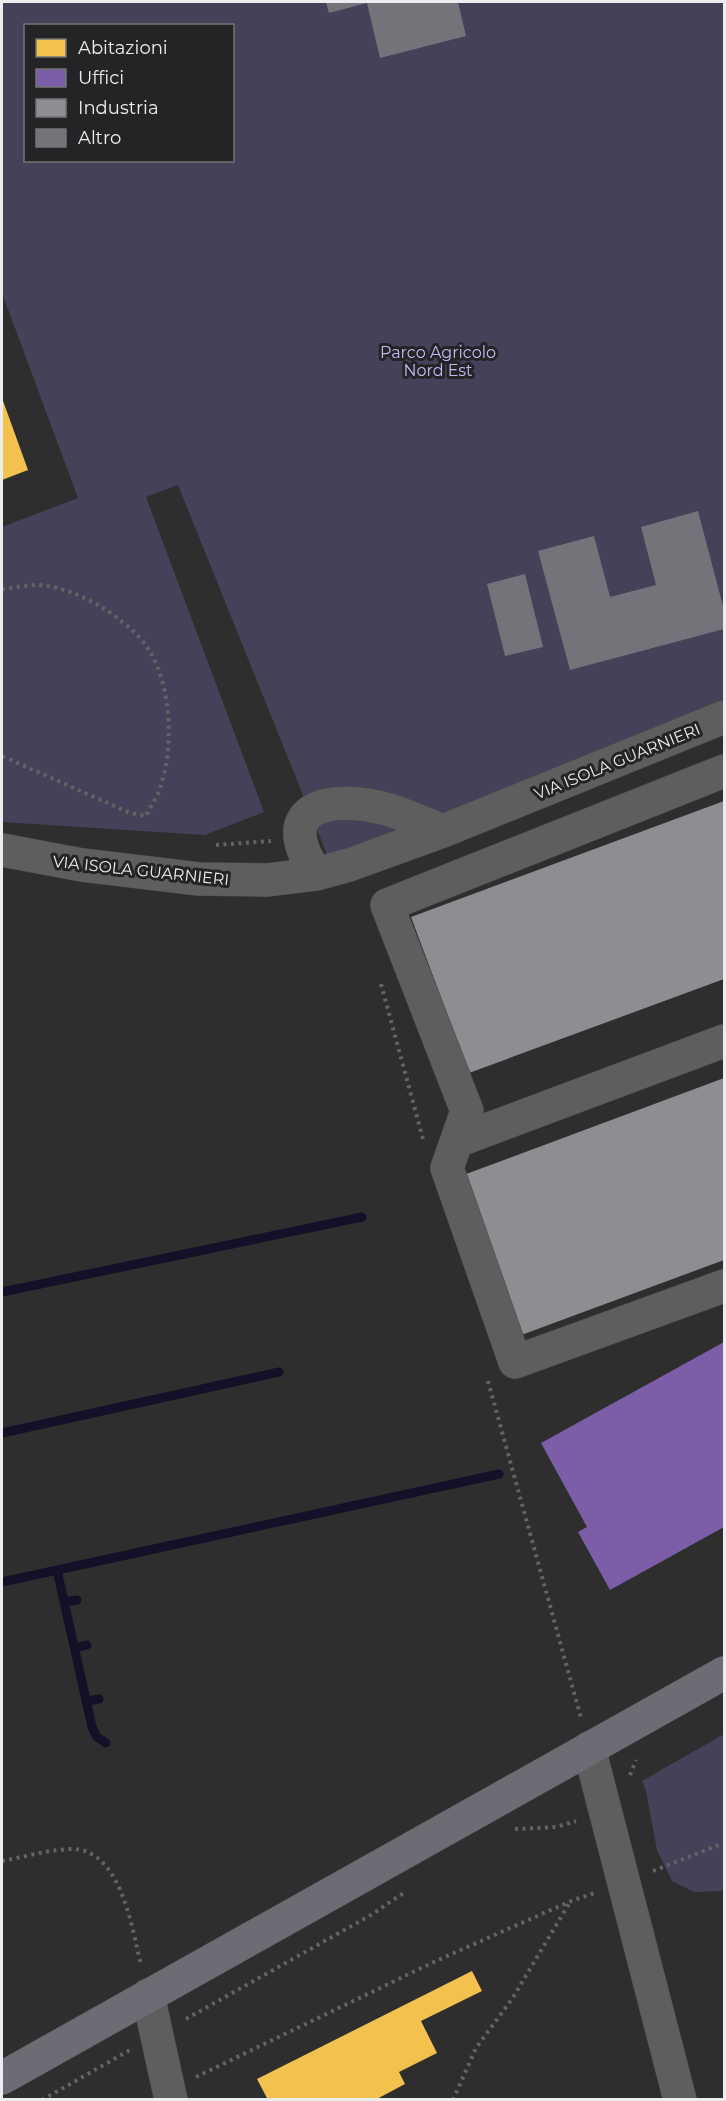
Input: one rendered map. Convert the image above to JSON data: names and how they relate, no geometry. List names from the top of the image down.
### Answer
{
  "streets": {
    "street": ["VIA ISOLA GUARNIERI"]
  },
  "parks": ["Parco Agricolo Nord Est"],
  "legend": [
    "Abitazioni",
    "Uffici",
    "Industria",
    "Altro"
  ]
}
